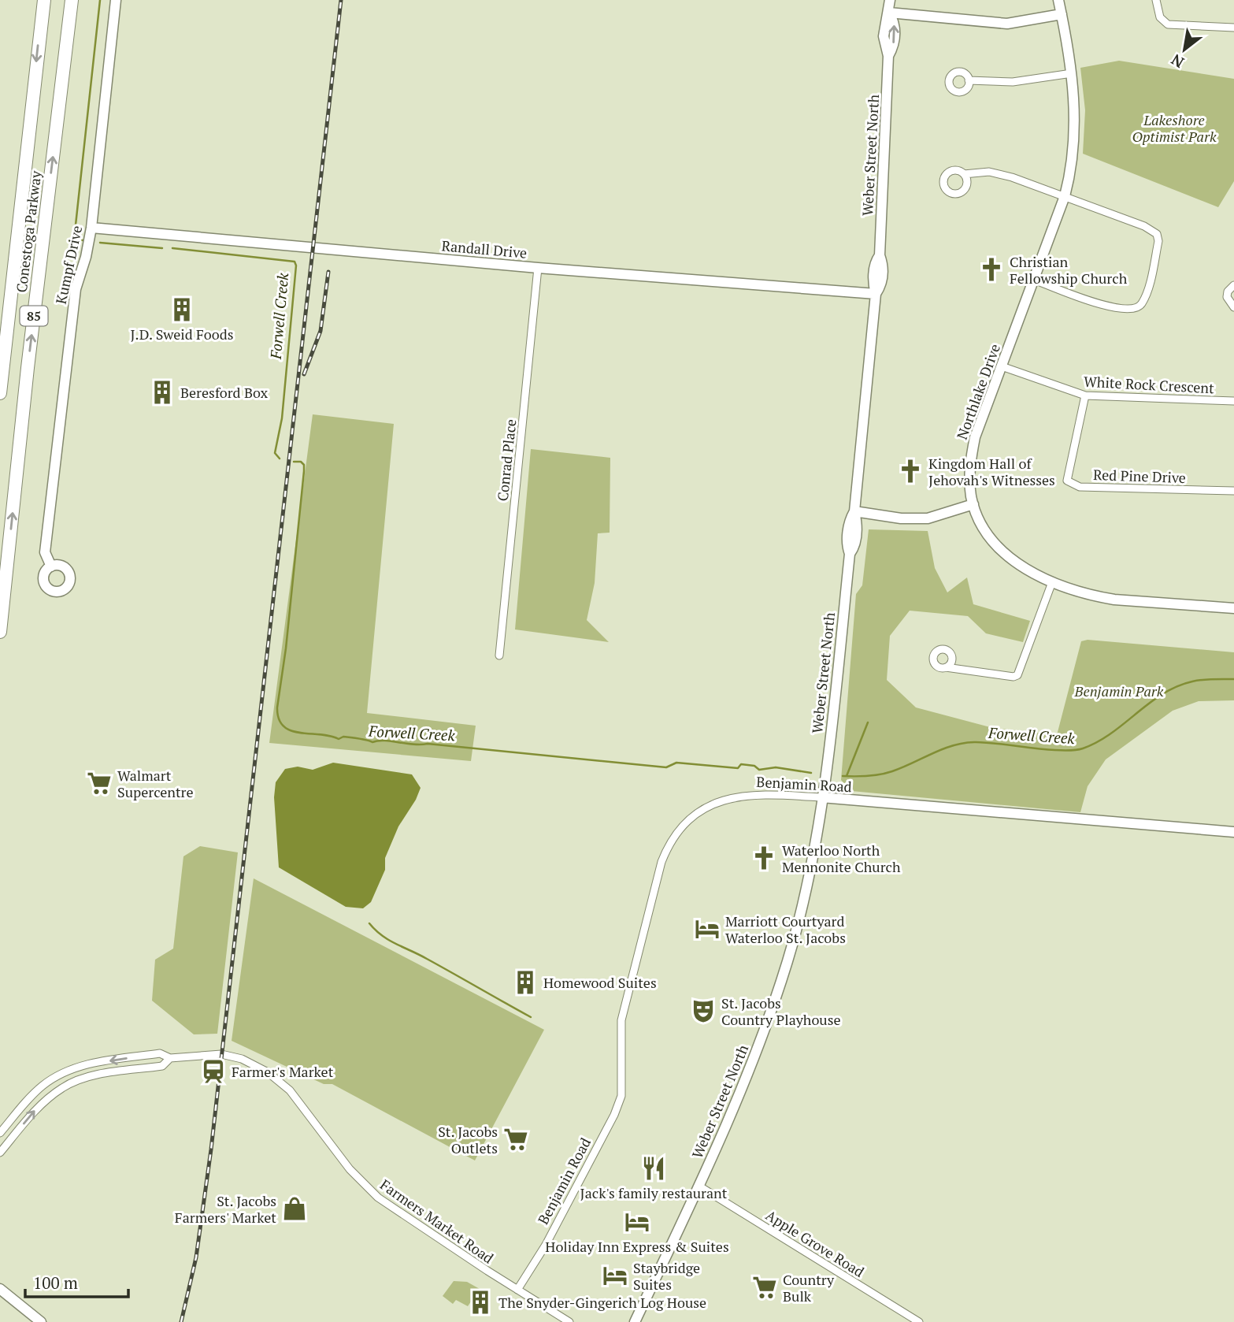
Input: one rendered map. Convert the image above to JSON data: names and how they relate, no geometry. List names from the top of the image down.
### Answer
{
  "streets": {
    "highway": ["Conestoga Parkway", "85"],
    "street": [
      "Weber Street North",
      "Randall Drive",
      "Kumpf Drive",
      "White Rock Crescent",
      "Northlake Drive",
      "Conrad Place",
      "Red Pine Drive",
      "Benjamin Road",
      "Farmers Market Road",
      "Apple Grove Road"
    ]
  },
  "crossings": [
    ["Weber Street North", "Randall Drive"],
    ["Weber Street North", "Benjamin Road"],
    ["Weber Street North", "Apple Grove Road"],
    ["Randall Drive", "Kumpf Drive"],
    ["Randall Drive", "Conrad Place"],
    ["White Rock Crescent", "Northlake Drive"],
    ["White Rock Crescent", "Red Pine Drive"],
    ["Benjamin Road", "Farmers Market Road"]
  ],
  "water": ["Forwell Creek"],
  "parks": ["Lakeshore Optimist Park", "Benjamin Park"],
  "places": {
    "church": ["Christian Fellowship Church", "Kingdom Hall of Jehovah's Witnesses", "Waterloo North Mennonite Church"],
    "building": [
      "J.D. Sweid Foods",
      "Beresford Box",
      "Homewood Suites",
      "The Snyder-Gingerich Log House"
    ],
    "supermarket": ["Walmart Supercentre", "St. Jacobs Outlets", "Country Bulk"],
    "hotel": ["Marriott Courtyard Waterloo St. Jacobs", "Holiday Inn Express & Suites", "Staybridge Suites"],
    "theatre": ["St. Jacobs Country Playhouse"],
    "station": ["Farmer's Market"],
    "restaurant": ["Jack's family restaurant"],
    "shop": ["St. Jacobs Farmers' Market"]
  },
  "scale_bar": "100 m",
  "north": "bottom left"
}
